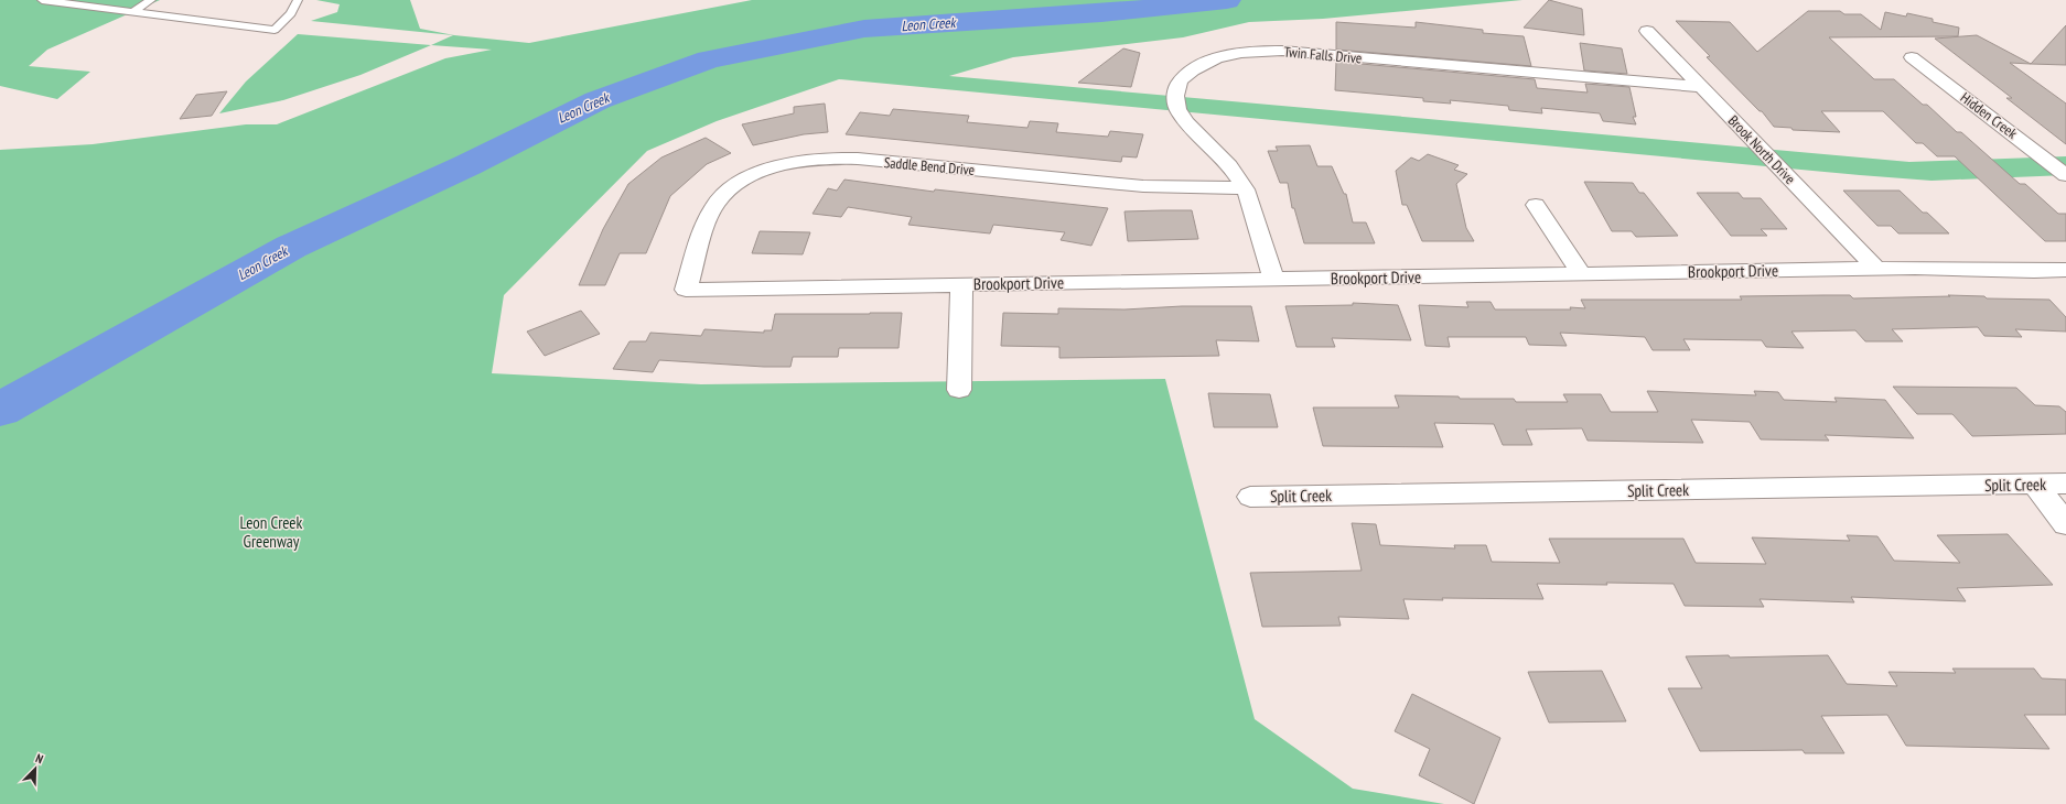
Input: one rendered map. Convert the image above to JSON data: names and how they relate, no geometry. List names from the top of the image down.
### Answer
{
  "streets": {
    "street": [
      "Twin Falls Drive",
      "Hidden Creek",
      "Brook North Drive",
      "Saddle Bend Drive",
      "Brookport Drive",
      "Split Creek"
    ]
  },
  "crossings": [
    ["Twin Falls Drive", "Brook North Drive"],
    ["Twin Falls Drive", "Saddle Bend Drive"],
    ["Twin Falls Drive", "Brookport Drive"],
    ["Brook North Drive", "Brookport Drive"],
    ["Saddle Bend Drive", "Brookport Drive"]
  ],
  "water": ["Leon Creek"],
  "parks": ["Leon Creek Greenway"],
  "north": "top right"
}
